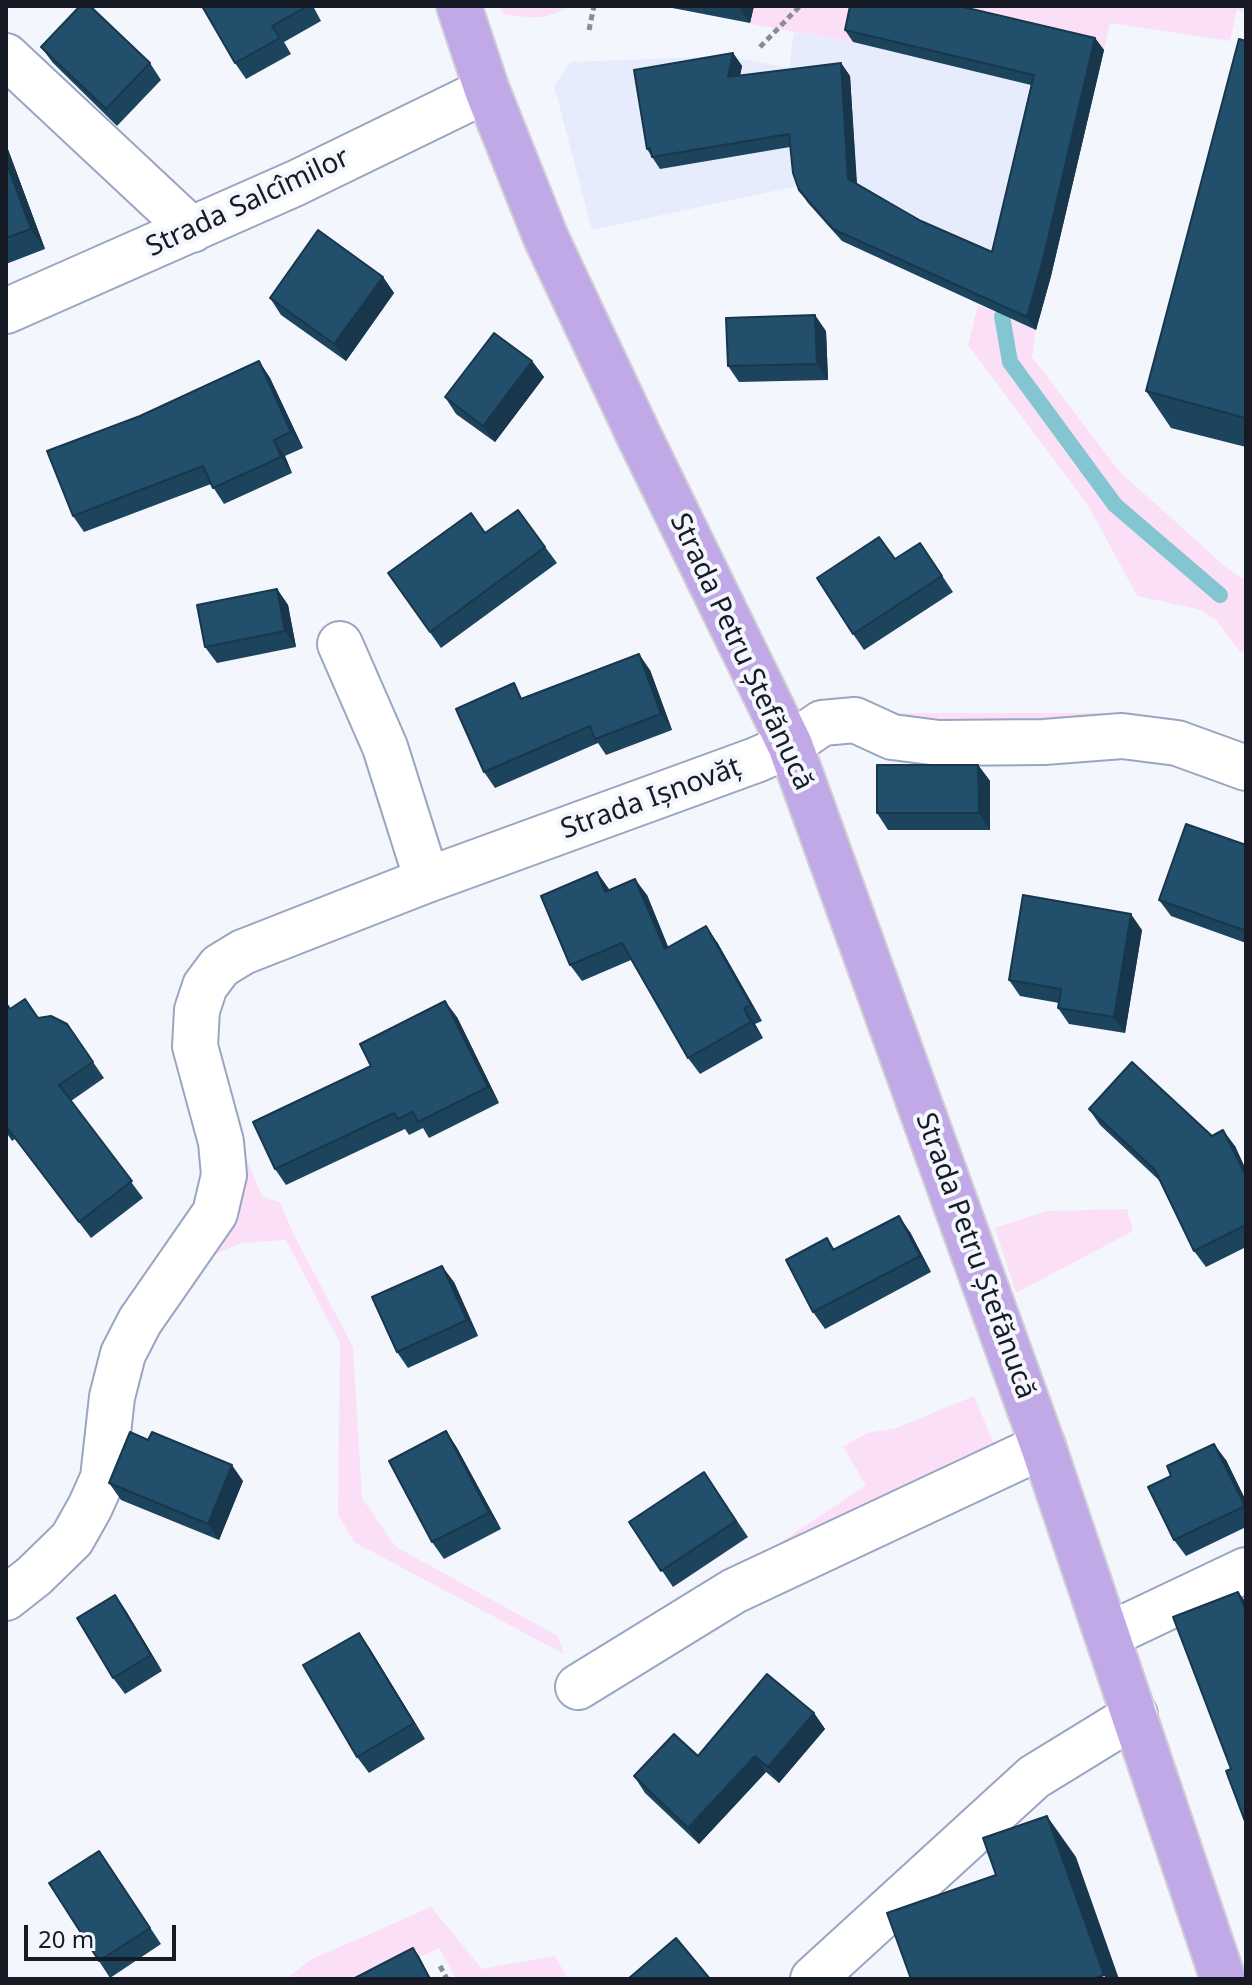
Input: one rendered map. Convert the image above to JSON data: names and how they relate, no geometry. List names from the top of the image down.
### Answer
{
  "streets": {
    "main road": ["Strada Petru Ștefănucă"],
    "street": ["Strada Salcîmilor", "Strada Ișnovăț"]
  },
  "crossings": [
    ["Strada Salcîmilor", "Strada Petru Ștefănucă"],
    ["Strada Petru Ștefănucă", "Strada Ișnovăț"]
  ],
  "scale_bar": "20 m"
}
